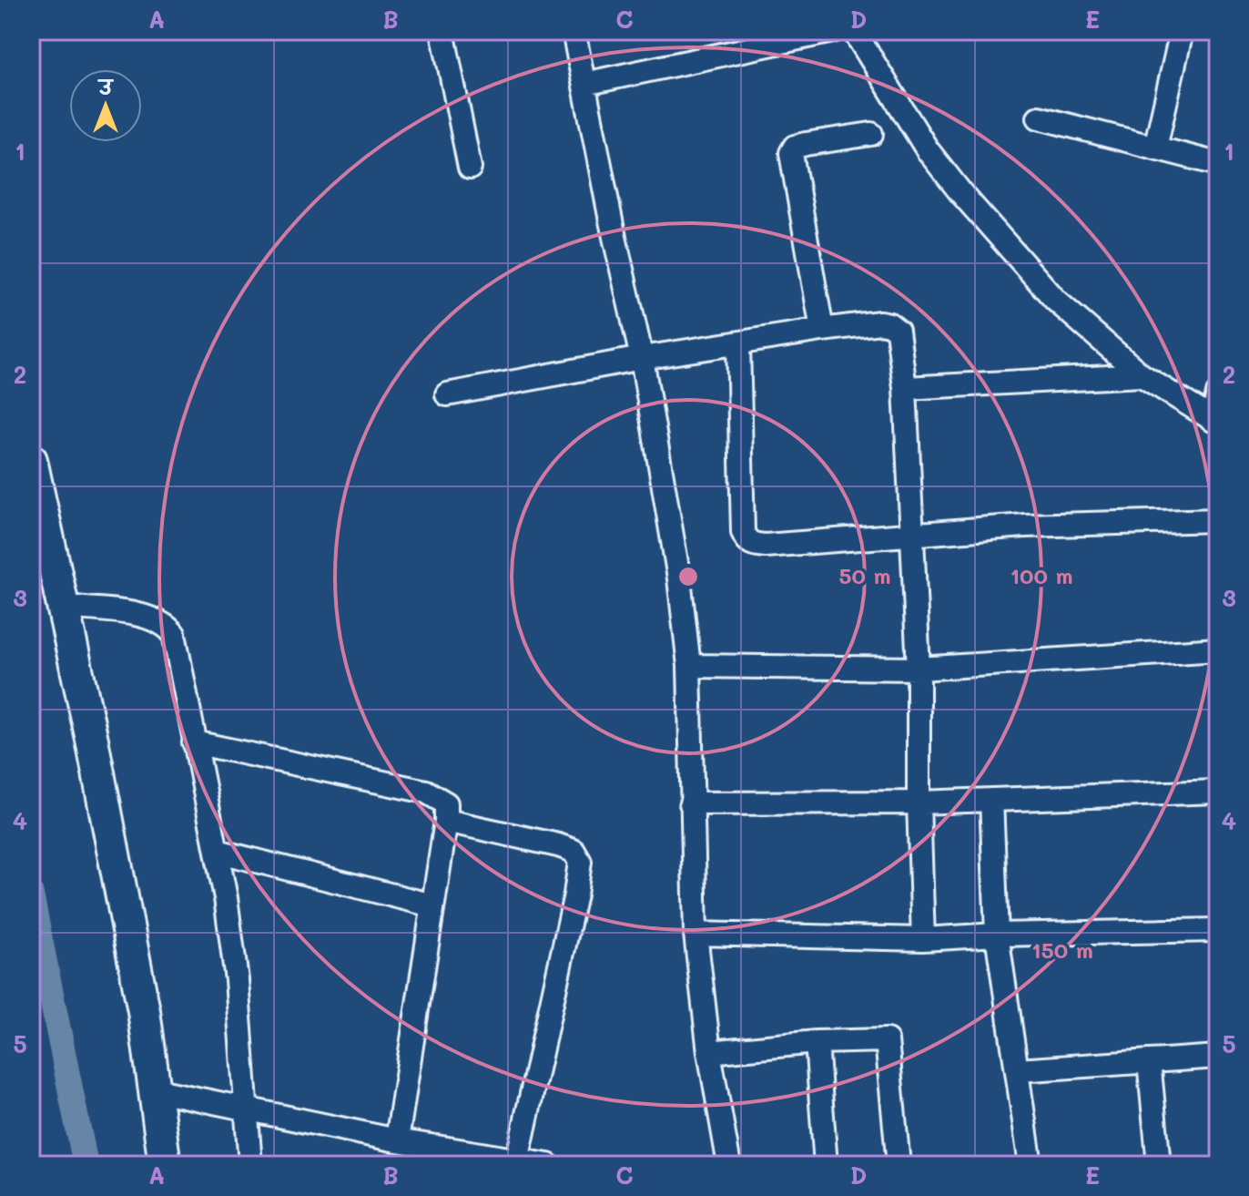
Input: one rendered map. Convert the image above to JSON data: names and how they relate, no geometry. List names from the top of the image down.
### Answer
{
  "north": "top",
  "grid": {
    "columns": [
      "A",
      "B",
      "C",
      "D",
      "E"
    ],
    "rows": [
      "1",
      "2",
      "3",
      "4",
      "5"
    ]
  },
  "rings": ["50 m", "100 m", "150 m"]
}
